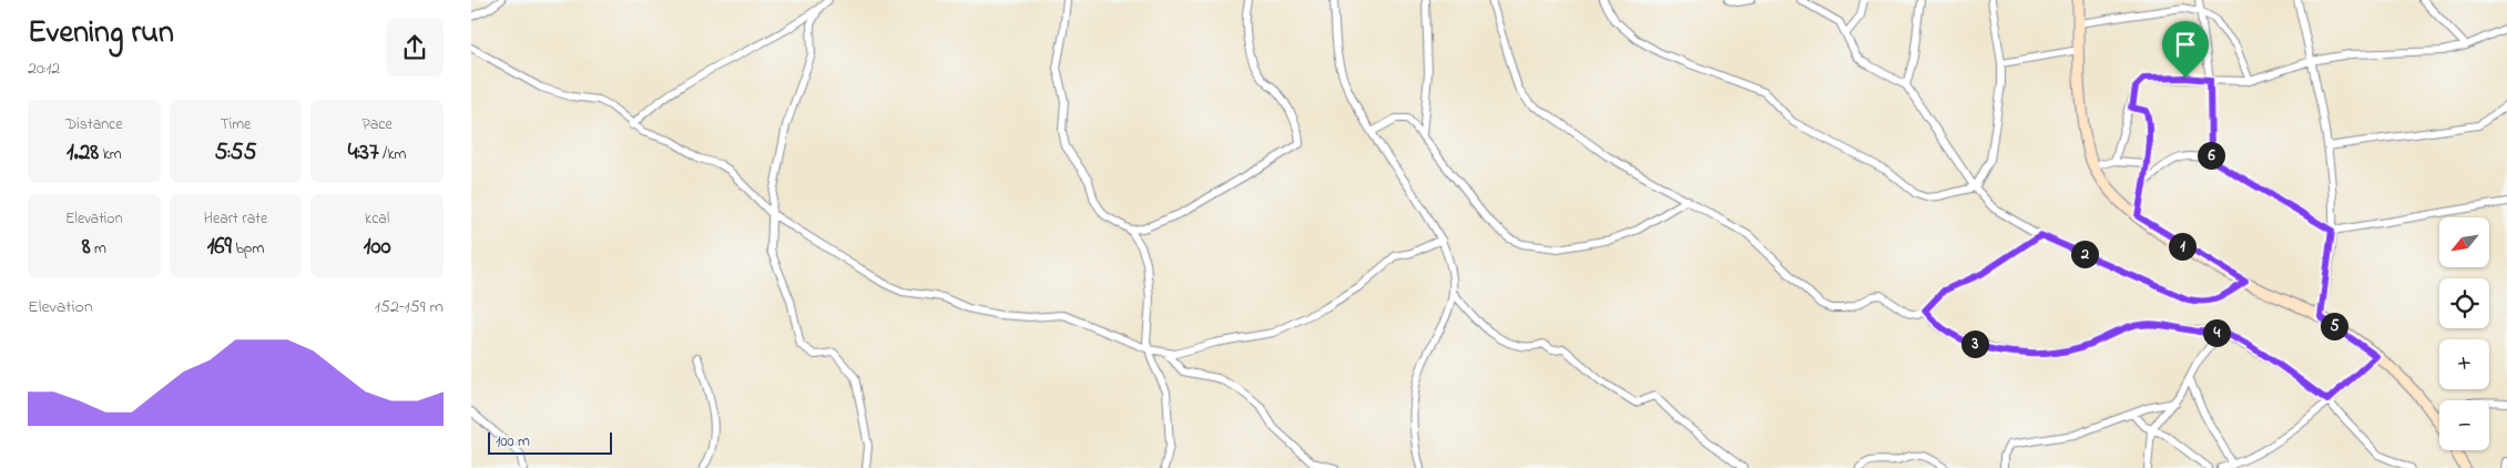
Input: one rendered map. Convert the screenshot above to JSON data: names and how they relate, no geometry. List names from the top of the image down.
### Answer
{
  "scale_bar": "100 m",
  "north": "bottom left",
  "page": {
    "heading": ["Evening run", "20:12"],
    "stats": [
      ["Distance", "1.28 km"],
      ["Time", "5:55"],
      ["Pace", "4:37 /km"],
      ["Elevation", "8 m"],
      ["Heart rate", "169 bpm"],
      ["kcal", "100"]
    ],
    "pins": [
      "6",
      "1",
      "2",
      "5",
      "4",
      "3"
    ],
    "map_buttons": ["+", "−"],
    "chart": ["Elevation", "152–159 m"],
    "scale": "100 m"
  }
}
